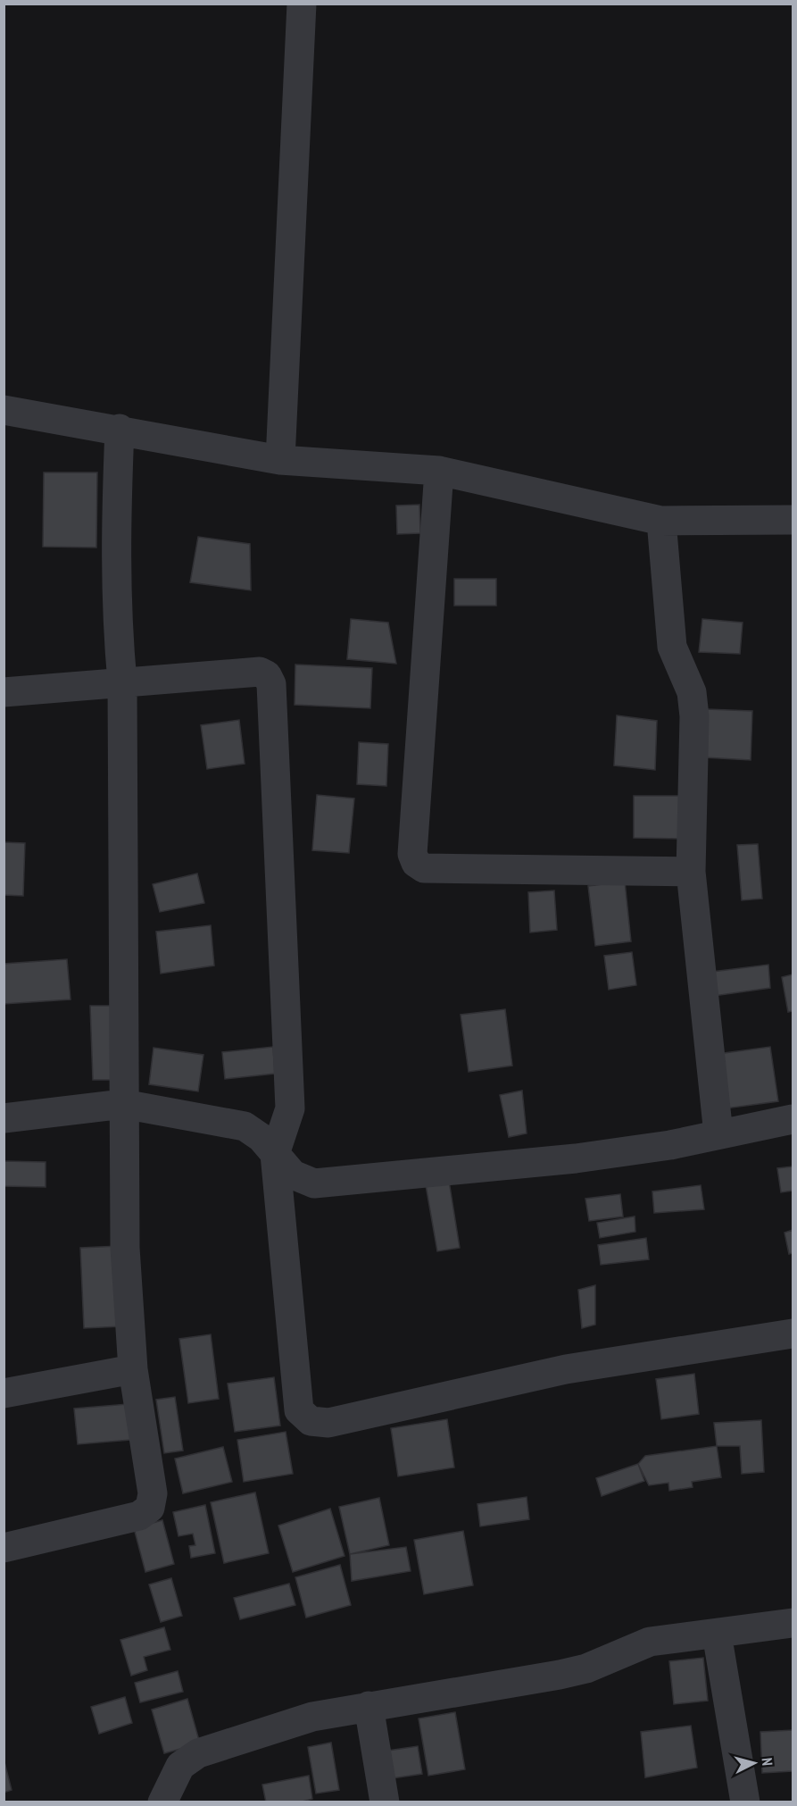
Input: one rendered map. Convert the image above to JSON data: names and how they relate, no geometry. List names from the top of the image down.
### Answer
{
  "north": "right"
}
